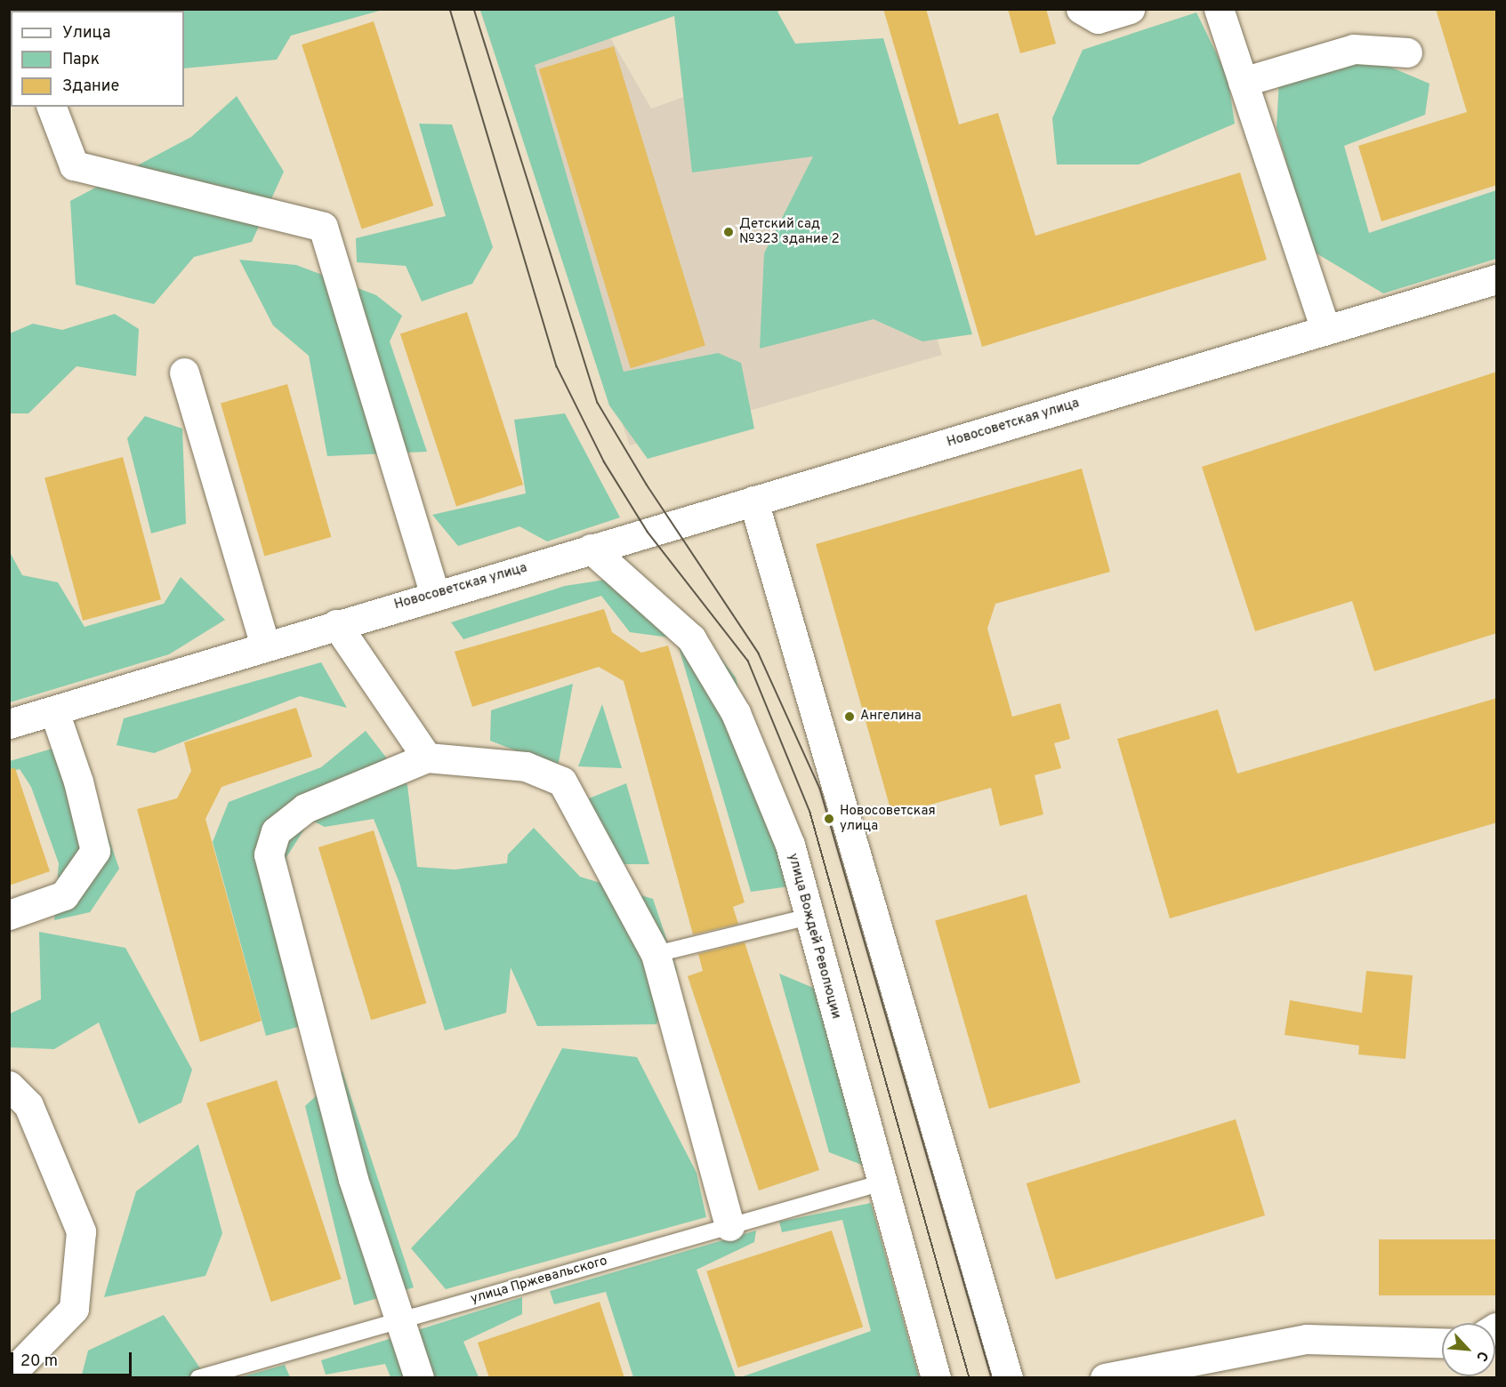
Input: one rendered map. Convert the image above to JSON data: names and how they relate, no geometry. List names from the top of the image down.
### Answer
{
  "streets": {
    "street": ["Новосоветская улица", "улица Вождей Революции"],
    "lane": ["улица Пржевальского"]
  },
  "crossings": [
    ["Новосоветская улица", "улица Вождей Революции"],
    ["улица Вождей Революции", "улица Пржевальского"]
  ],
  "places": ["Детский сад №323 здание 2", "Ангелина", "Новосоветская улица"],
  "legend": ["Улица", "Парк", "Здание"],
  "scale_bar": "20 m",
  "north": "bottom right"
}
